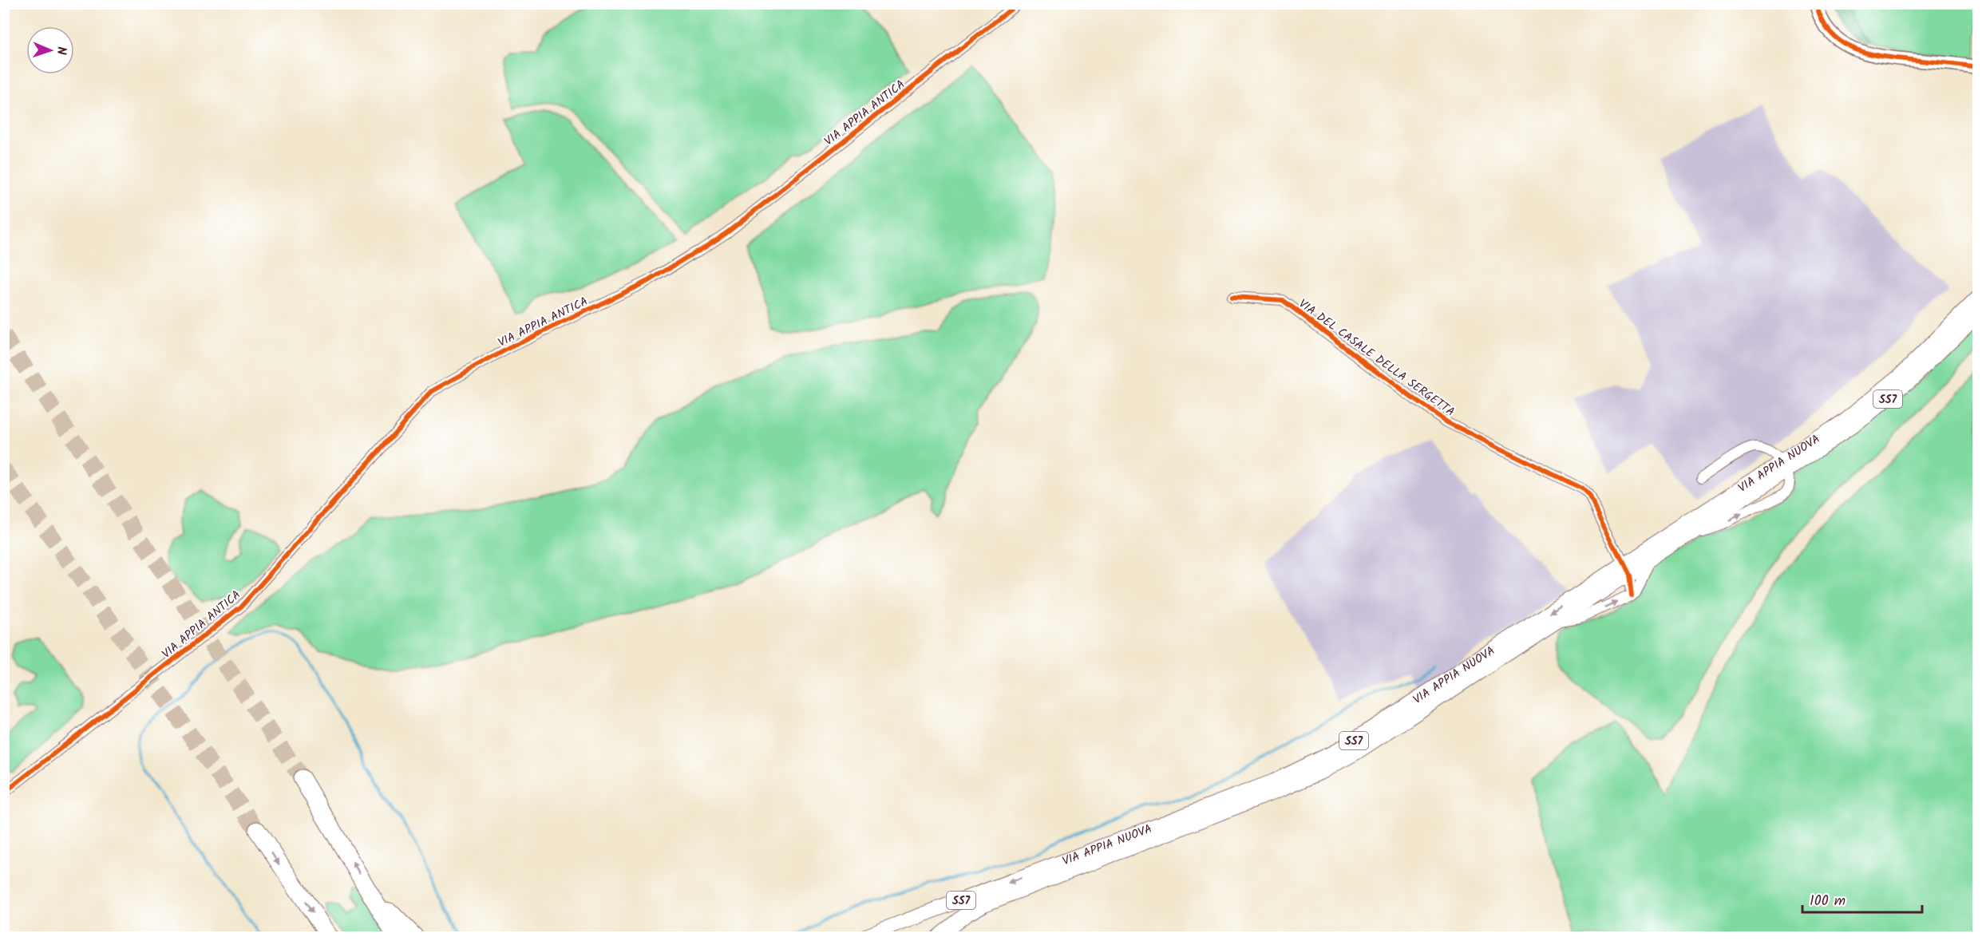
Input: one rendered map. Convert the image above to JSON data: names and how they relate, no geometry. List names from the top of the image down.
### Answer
{
  "streets": {
    "main road": ["SS7", "VIA APPIA NUOVA"],
    "street": ["VIA APPIA ANTICA", "VIA DEL CASALE DELLA SERGETTA"]
  },
  "crossings": [
    ["VIA DEL CASALE DELLA SERGETTA", "VIA APPIA NUOVA"]
  ],
  "scale_bar": "100 m",
  "north": "right"
}
